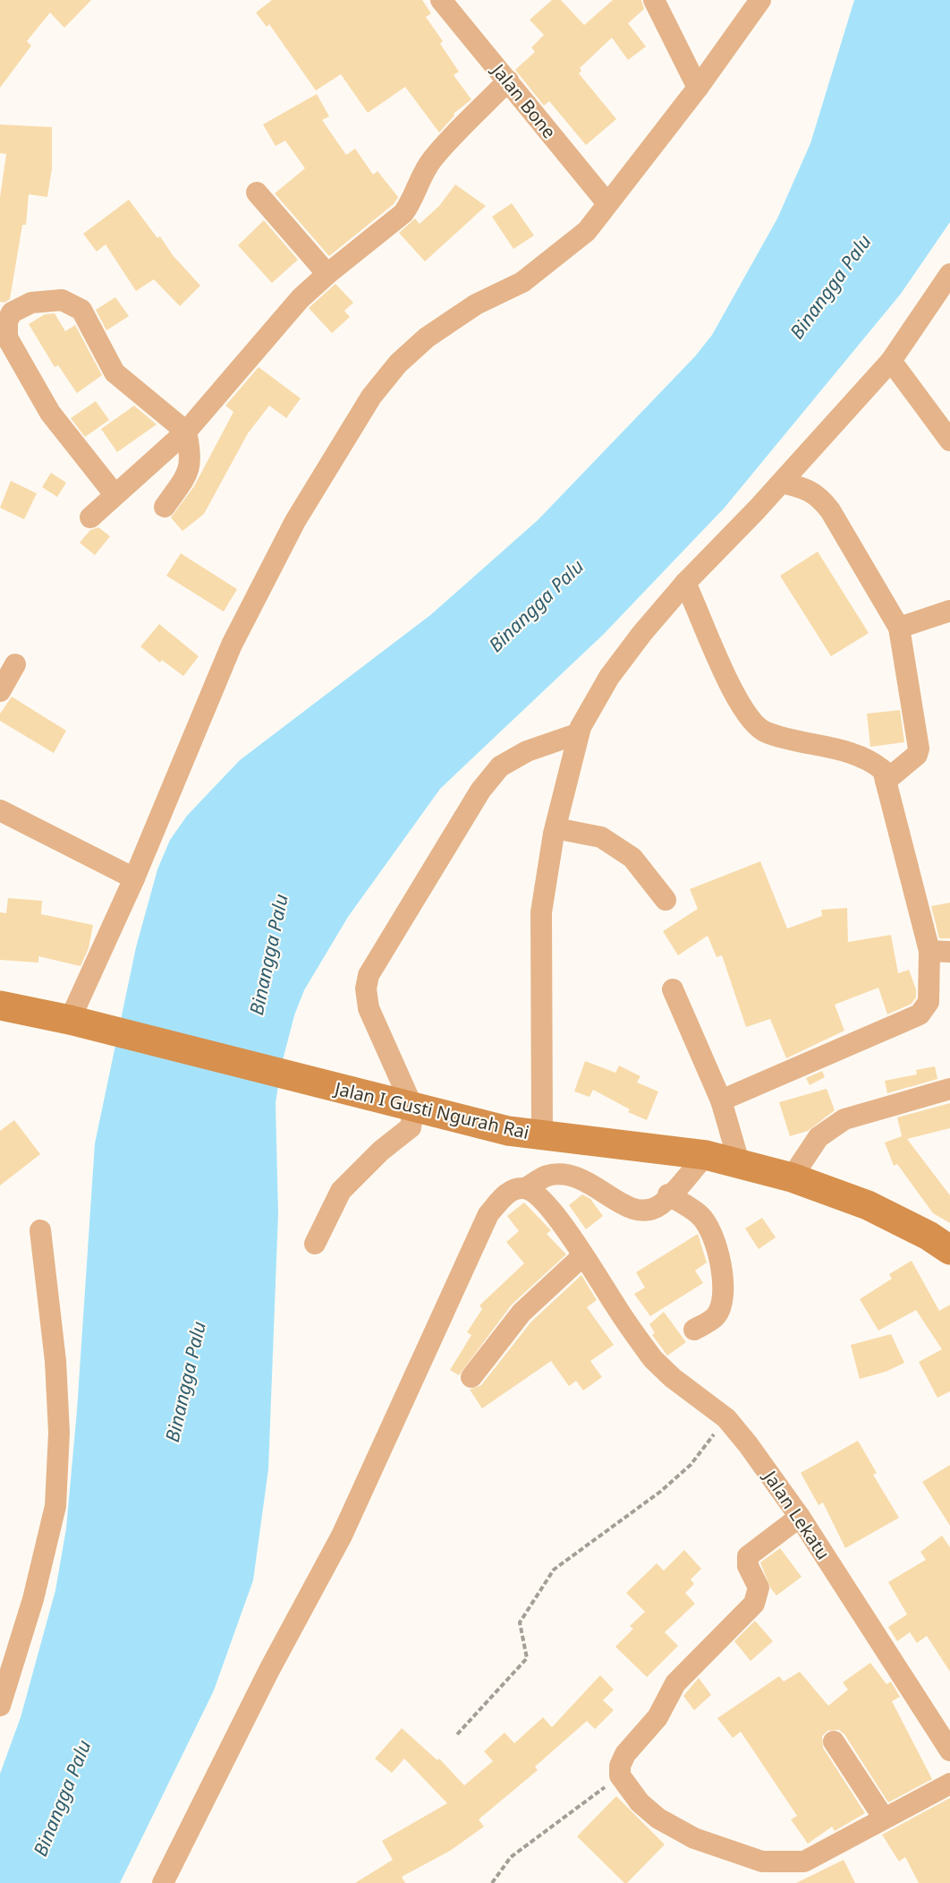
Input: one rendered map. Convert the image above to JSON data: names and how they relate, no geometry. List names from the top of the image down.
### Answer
{
  "streets": {
    "main road": ["Jalan I Gusti Ngurah Rai"],
    "street": ["Jalan Bone", "Jalan Lekatu"]
  },
  "water": ["Binangga Palu"]
}
